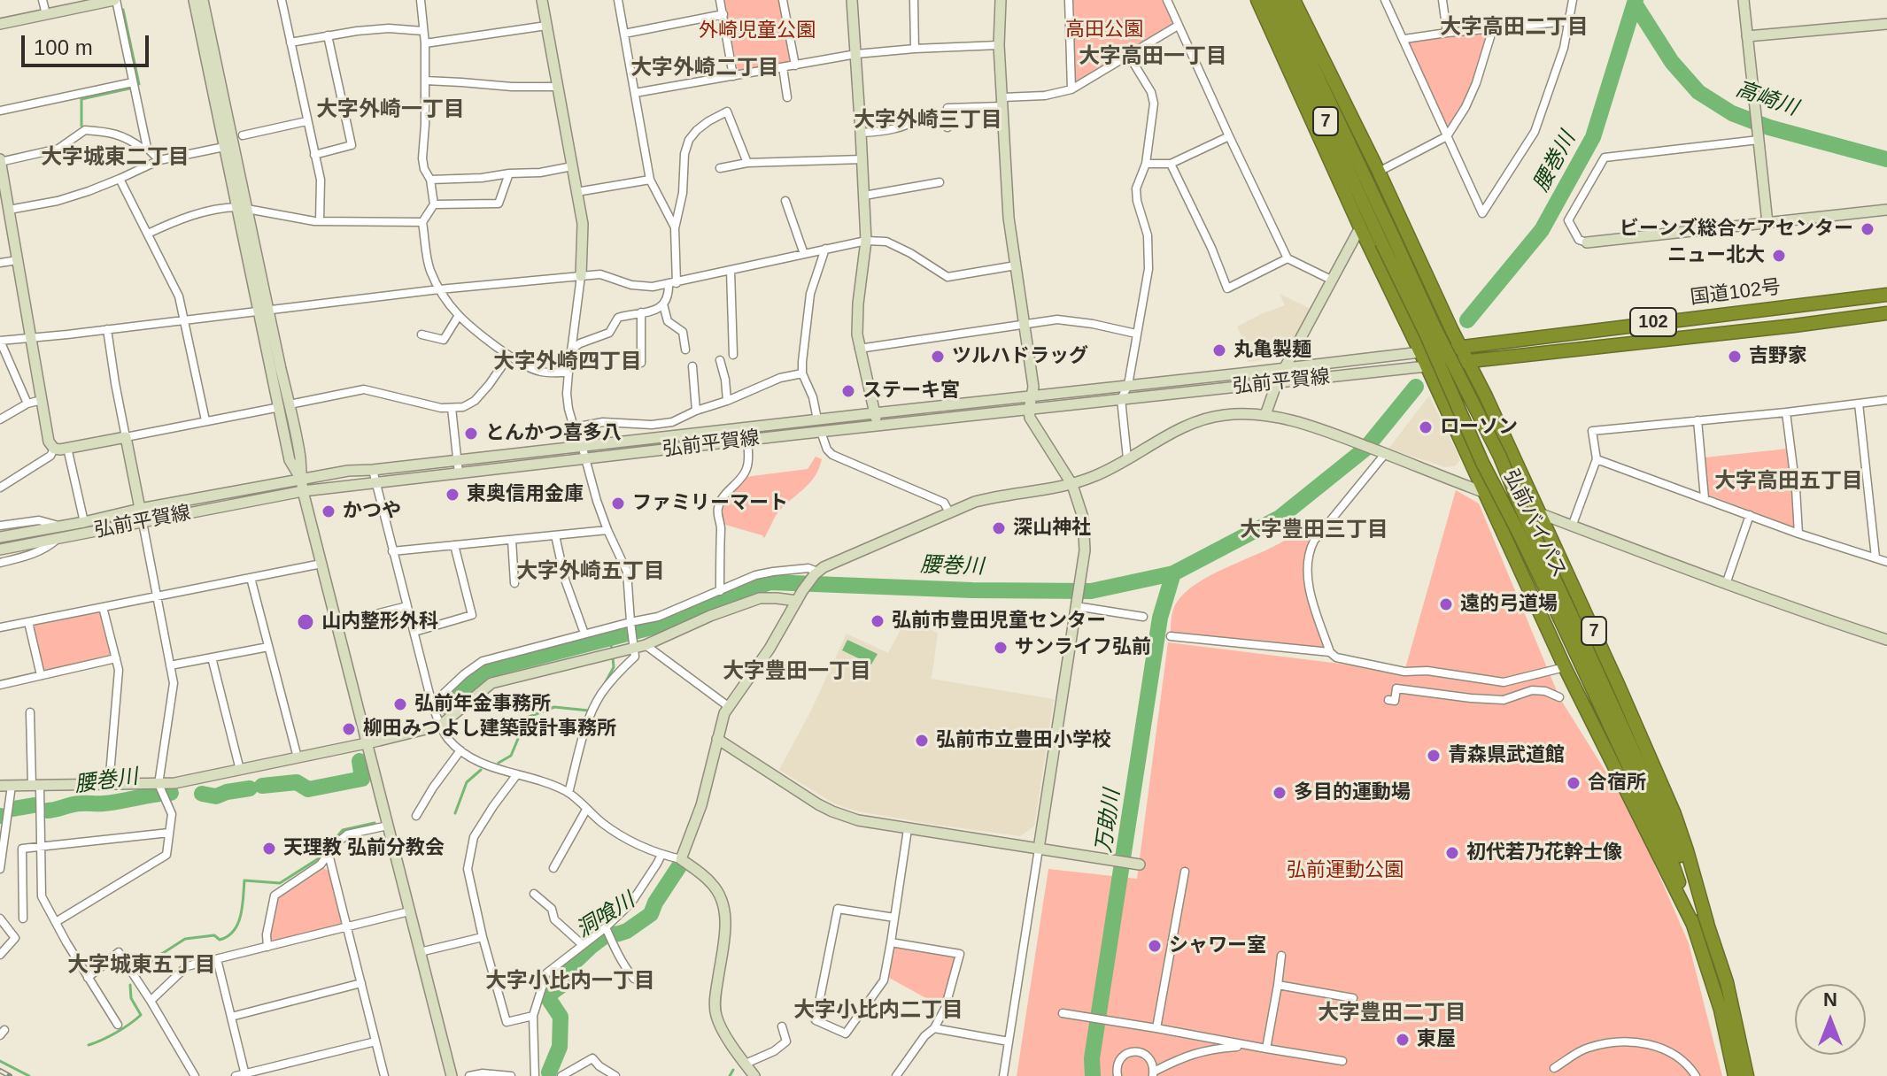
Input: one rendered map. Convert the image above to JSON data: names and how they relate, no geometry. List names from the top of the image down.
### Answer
{
  "streets": {
    "highway": [
      "7",
      "国道102号",
      "102",
      "弘前バイパス"
    ],
    "street": ["弘前平賀線"]
  },
  "crossings": [
    ["7", "国道102号"],
    ["7", "弘前平賀線"],
    ["7", "弘前バイパス"],
    ["国道102号", "弘前平賀線"]
  ],
  "districts": [
    "大字高田二丁目",
    "大字高田一丁目",
    "大字外崎二丁目",
    "大字外崎一丁目",
    "大字外崎三丁目",
    "大字城東二丁目",
    "大字外崎四丁目",
    "大字高田五丁目",
    "大字豊田三丁目",
    "大字外崎五丁目",
    "大字豊田一丁目",
    "大字城東五丁目",
    "大字小比内一丁目",
    "大字小比内二丁目",
    "大字豊田二丁目"
  ],
  "water": [
    "高崎川",
    "腰巻川",
    "万助川",
    "洞喰川"
  ],
  "parks": ["高田公園", "外崎児童公園", "弘前運動公園"],
  "places": [
    "ビーンズ総合ケアセンター",
    "ニュー北大",
    "丸亀製麺",
    "ツルハドラッグ",
    "吉野家",
    "ステーキ宮",
    "ローソン",
    "とんかつ喜多八",
    "東奥信用金庫",
    "ファミリーマート",
    "かつや",
    "深山神社",
    "遠的弓道場",
    "弘前市豊田児童センター",
    "山内整形外科",
    "サンライフ弘前",
    "弘前年金事務所",
    "柳田みつよし建築設計事務所",
    "弘前市立豊田小学校",
    "青森県武道館",
    "合宿所",
    "多目的運動場",
    "天理教 弘前分教会",
    "初代若乃花幹士像",
    "シャワー室",
    "東屋"
  ],
  "scale_bar": "100 m",
  "north": "top"
}
